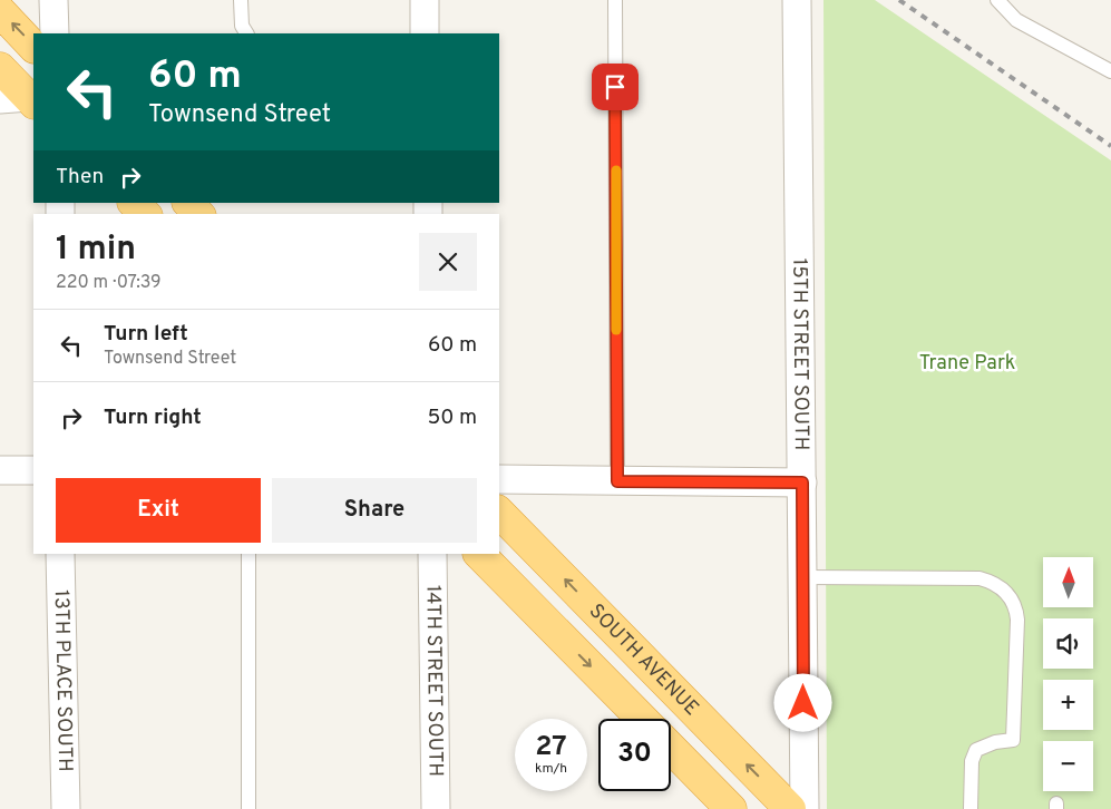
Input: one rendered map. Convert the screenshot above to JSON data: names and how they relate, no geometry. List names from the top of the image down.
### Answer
{
  "streets": {
    "highway": ["SOUTH AVENUE"],
    "street": ["15TH STREET SOUTH", "13TH PLACE SOUTH", "14TH STREET SOUTH"]
  },
  "parks": ["Trane Park"],
  "north": "top",
  "page": {
    "turn": ["60 m", "Townsend Street"],
    "then": "Then",
    "heading": ["1 min", "220 m · 07:39"],
    "list": [
      {
        "name": "Turn left",
        "note": "Townsend Street",
        "value": "60 m"
      },
      {
        "name": "Turn right",
        "value": "50 m"
      }
    ],
    "buttons": ["Exit", "Share"],
    "map_buttons": ["+", "−"],
    "speed": "27 km/h",
    "limit": "30"
  }
}
